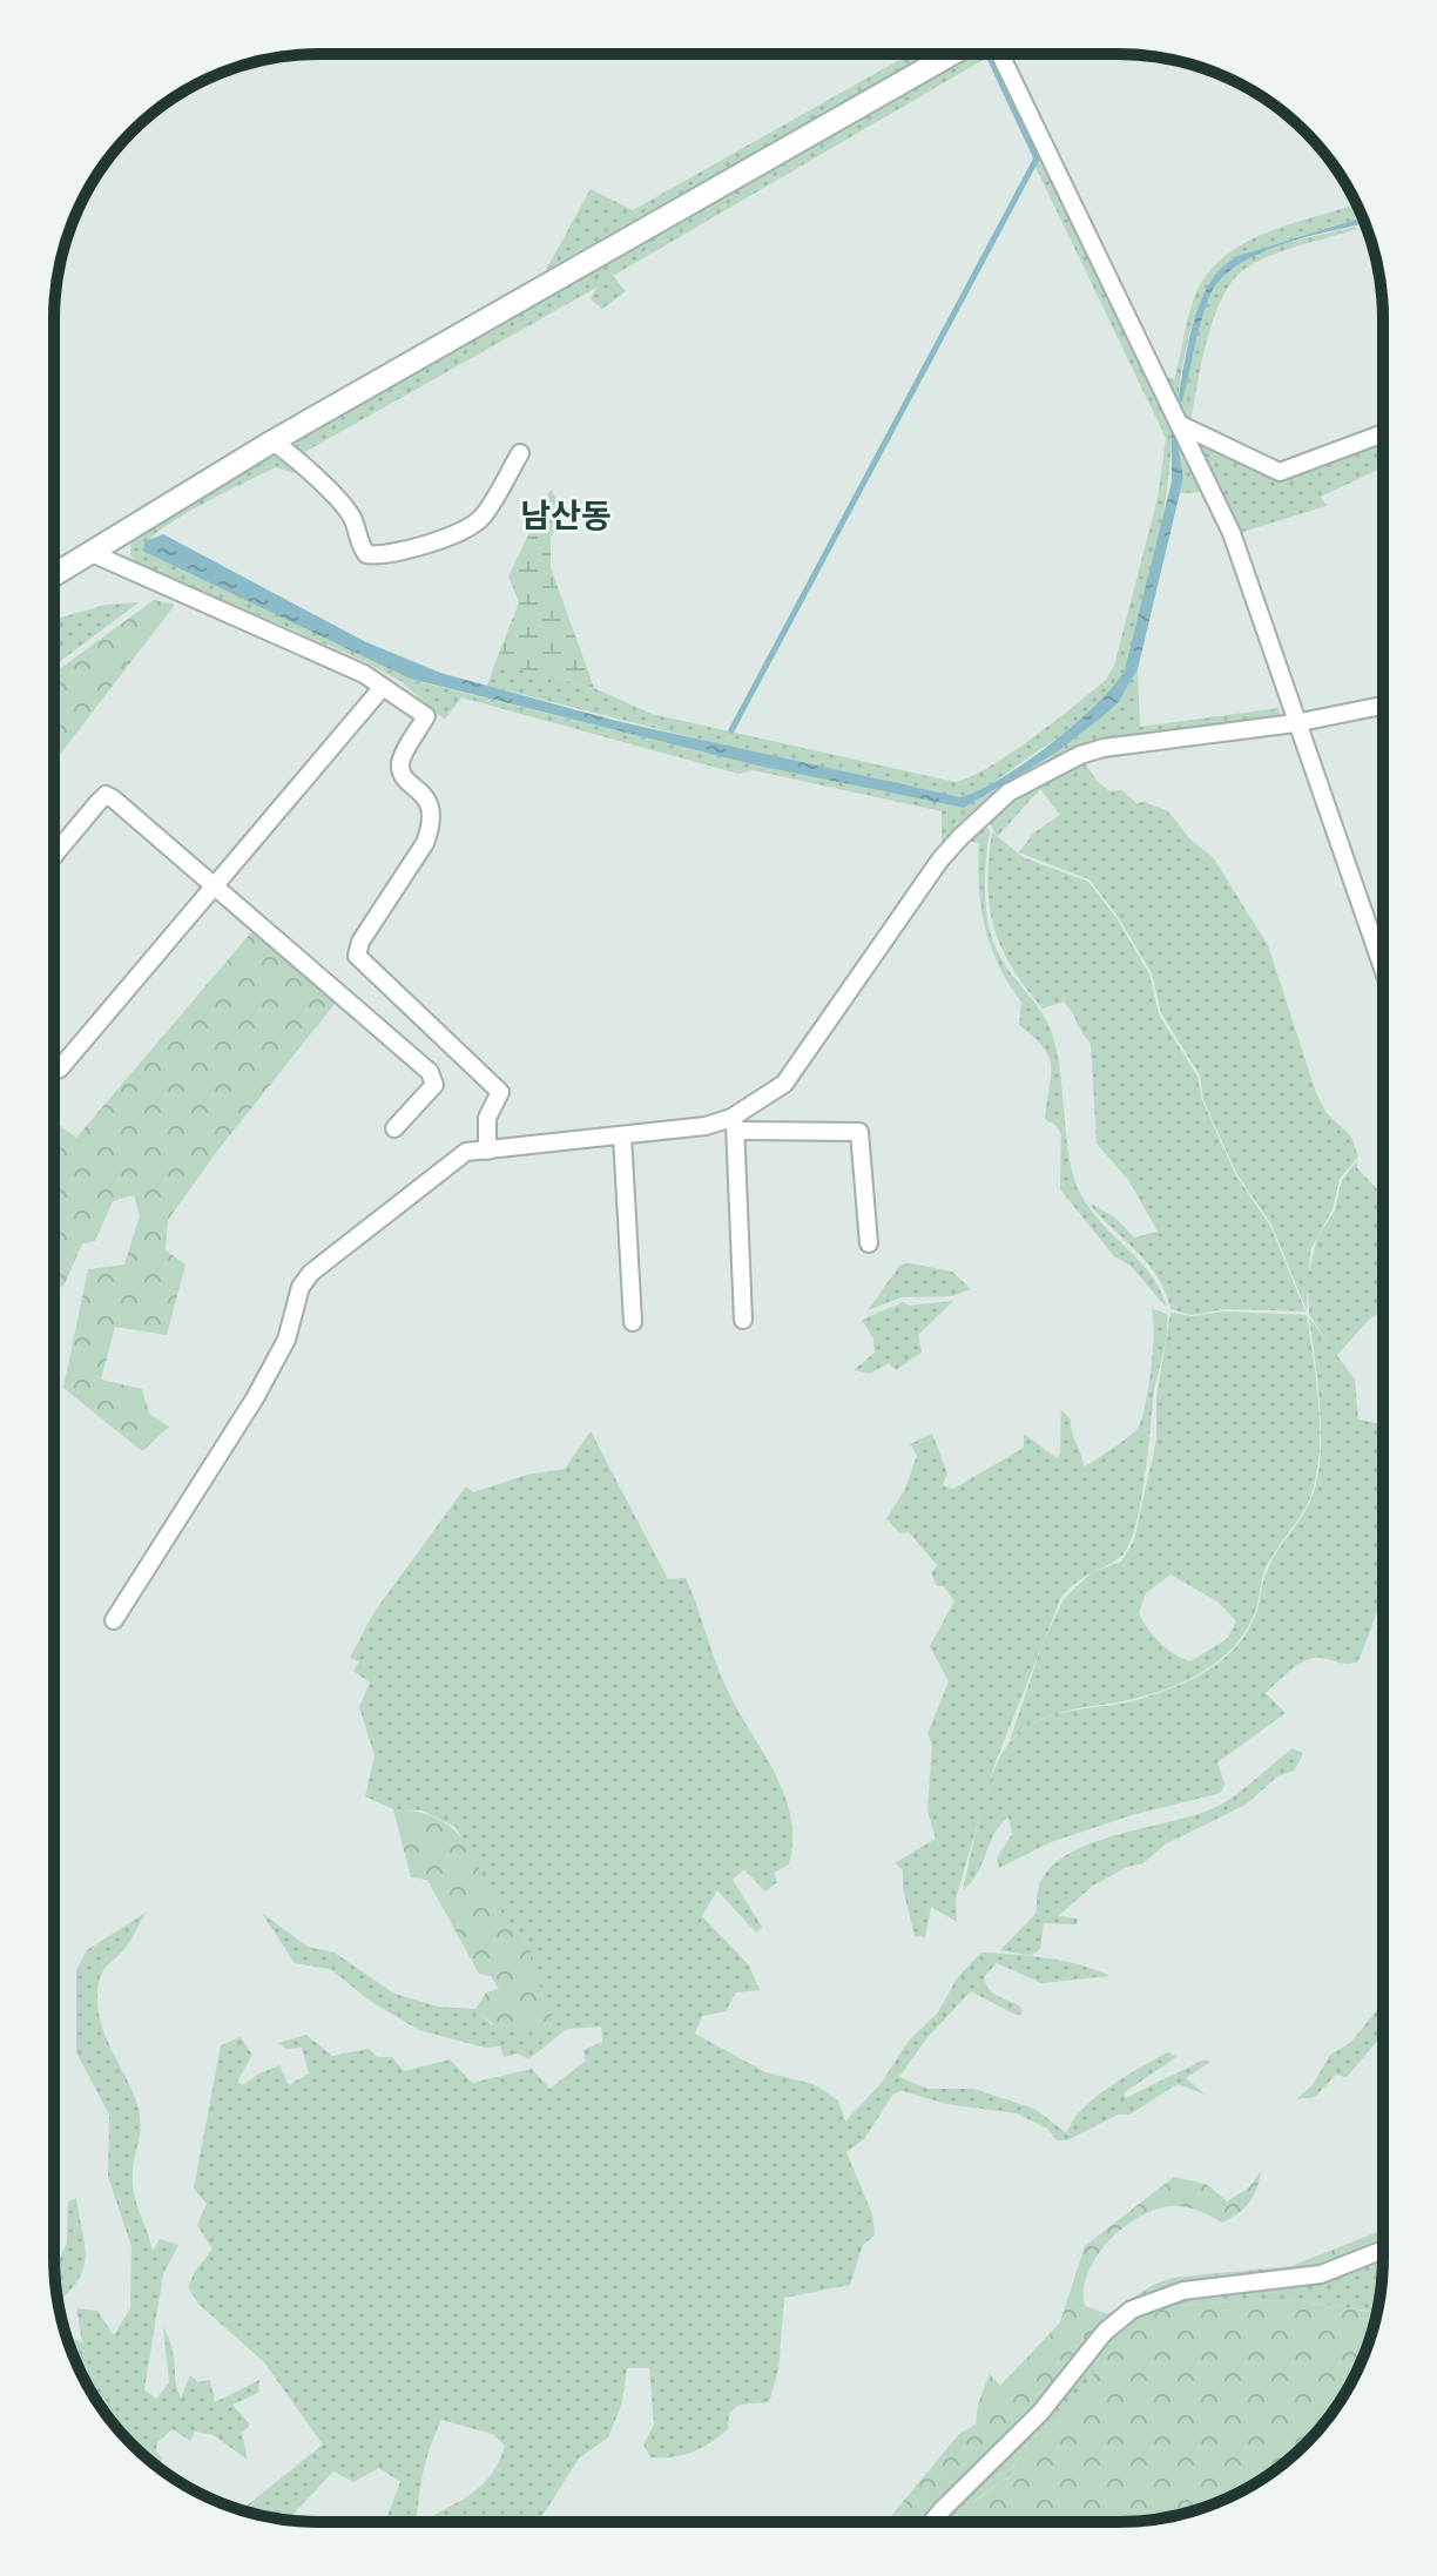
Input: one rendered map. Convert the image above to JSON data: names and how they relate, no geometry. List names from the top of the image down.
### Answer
{
  "districts": ["남산동"]
}
